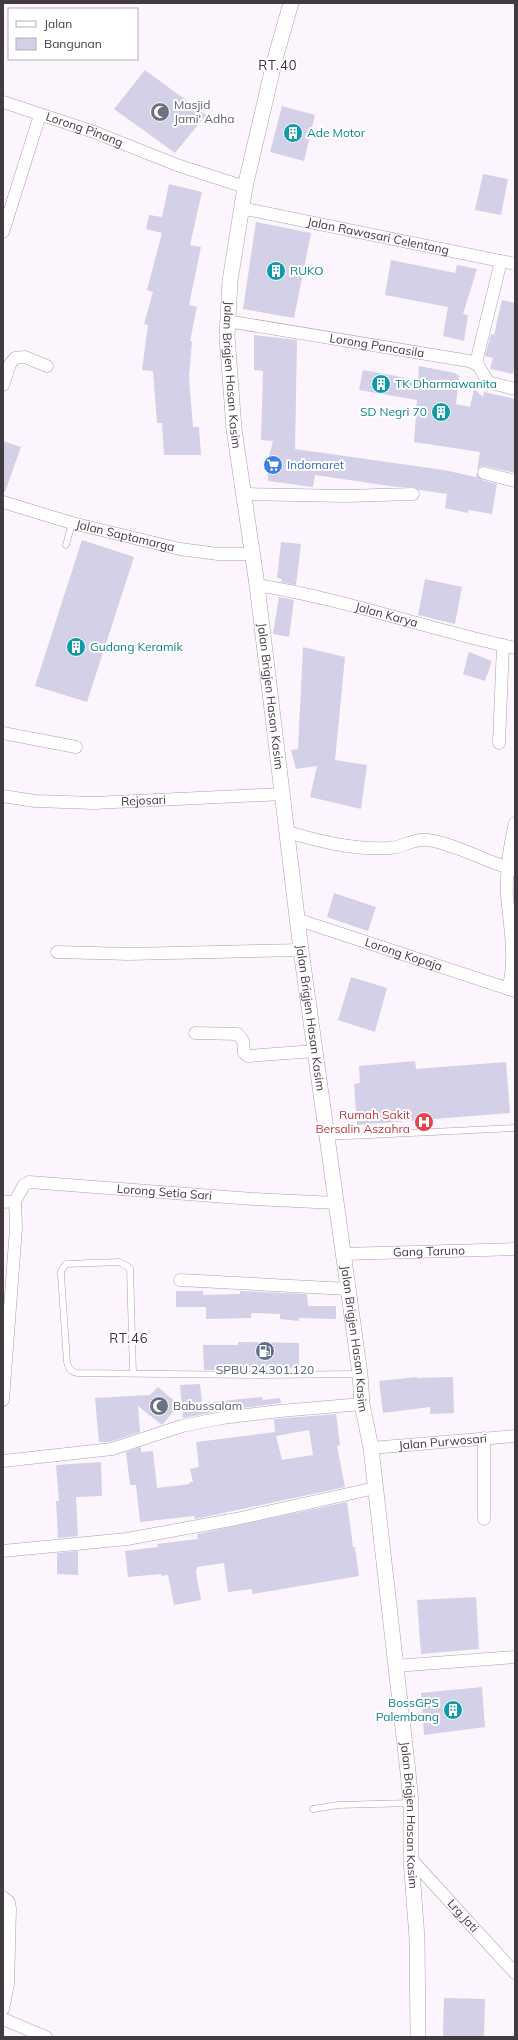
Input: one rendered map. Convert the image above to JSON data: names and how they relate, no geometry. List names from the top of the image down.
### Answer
{
  "streets": {
    "street": [
      "Lorong Pinang",
      "Jalan Rawasari Celentang",
      "Lorong Pancasila",
      "Jalan Brigjen Hasan Kasim",
      "Jalan Saptamarga",
      "Jalan Karya",
      "Rejosari",
      "Lorong Kopaja",
      "Lorong Setia Sari",
      "Gang Taruno",
      "Jalan Purwosari",
      "Lrg.Jati"
    ]
  },
  "crossings": [
    ["Lorong Pinang", "Jalan Brigjen Hasan Kasim"],
    ["Jalan Rawasari Celentang", "Jalan Brigjen Hasan Kasim"],
    ["Lorong Pancasila", "Jalan Brigjen Hasan Kasim"],
    ["Jalan Brigjen Hasan Kasim", "Jalan Saptamarga"],
    ["Jalan Brigjen Hasan Kasim", "Jalan Karya"],
    ["Jalan Brigjen Hasan Kasim", "Rejosari"],
    ["Jalan Brigjen Hasan Kasim", "Lorong Kopaja"],
    ["Jalan Brigjen Hasan Kasim", "Lorong Setia Sari"],
    ["Jalan Brigjen Hasan Kasim", "Gang Taruno"],
    ["Jalan Brigjen Hasan Kasim", "Jalan Purwosari"],
    ["Jalan Brigjen Hasan Kasim", "Lrg.Jati"]
  ],
  "districts": ["RT.40", "RT.46"],
  "places": {
    "mosque": ["Masjid Jami' Adha", "Babussalam"],
    "building": [
      "Ade Motor",
      "RUKO",
      "TK Dharmawanita",
      "SD Negri 70",
      "Gudang Keramik",
      "BossGPS Palembang"
    ],
    "supermarket": ["Indomaret"],
    "hospital": ["Rumah Sakit Bersalin Aszahra"],
    "fuel station": ["SPBU 24.301.120"]
  },
  "legend": ["Jalan", "Bangunan"]
}
